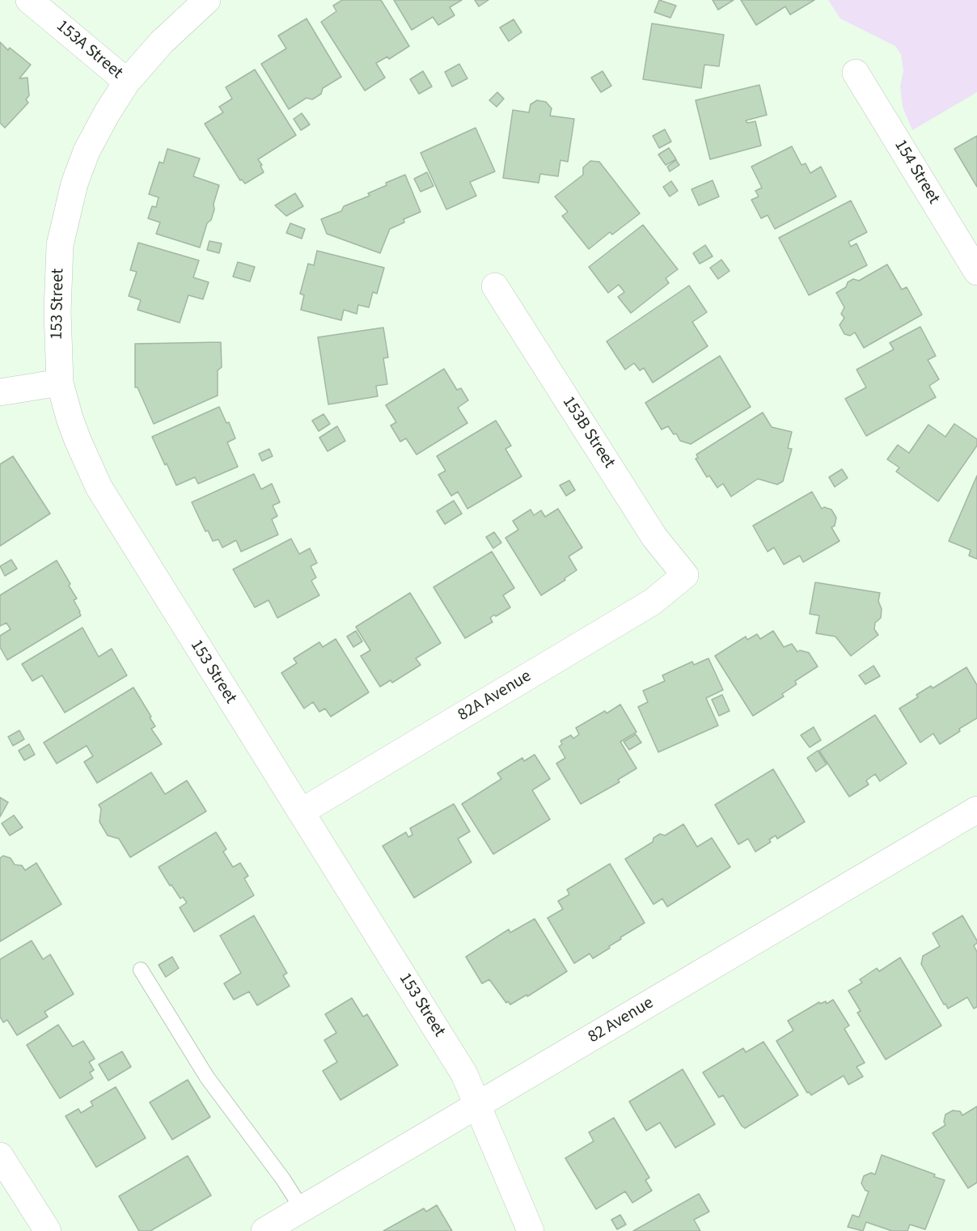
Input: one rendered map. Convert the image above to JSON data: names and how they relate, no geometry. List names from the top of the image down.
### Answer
{
  "streets": {
    "street": [
      "153A Street",
      "154 Street",
      "153 Street",
      "153B Street",
      "82A Avenue",
      "82 Avenue"
    ]
  },
  "crossings": [
    ["153A Street", "153 Street"],
    ["153 Street", "82A Avenue"],
    ["153 Street", "82 Avenue"],
    ["153B Street", "82A Avenue"]
  ]
}
